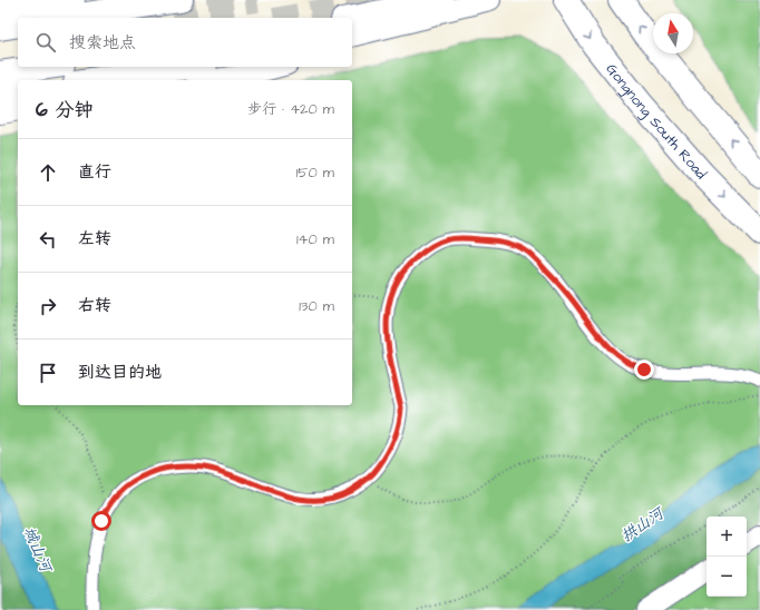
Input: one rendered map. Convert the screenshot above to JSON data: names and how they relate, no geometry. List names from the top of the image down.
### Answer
{
  "streets": {
    "main road": ["Gongnong South Road"]
  },
  "water": ["拱山河", "城山河"],
  "north": "top",
  "page": {
    "search": "搜索地点",
    "heading": ["6 分钟", "步行 · 420 m"],
    "list": [
      ["直行", "150 m"],
      ["左转", "140 m"],
      ["右转", "130 m"],
      "到达目的地"
    ],
    "map_buttons": ["+", "−"]
  }
}
